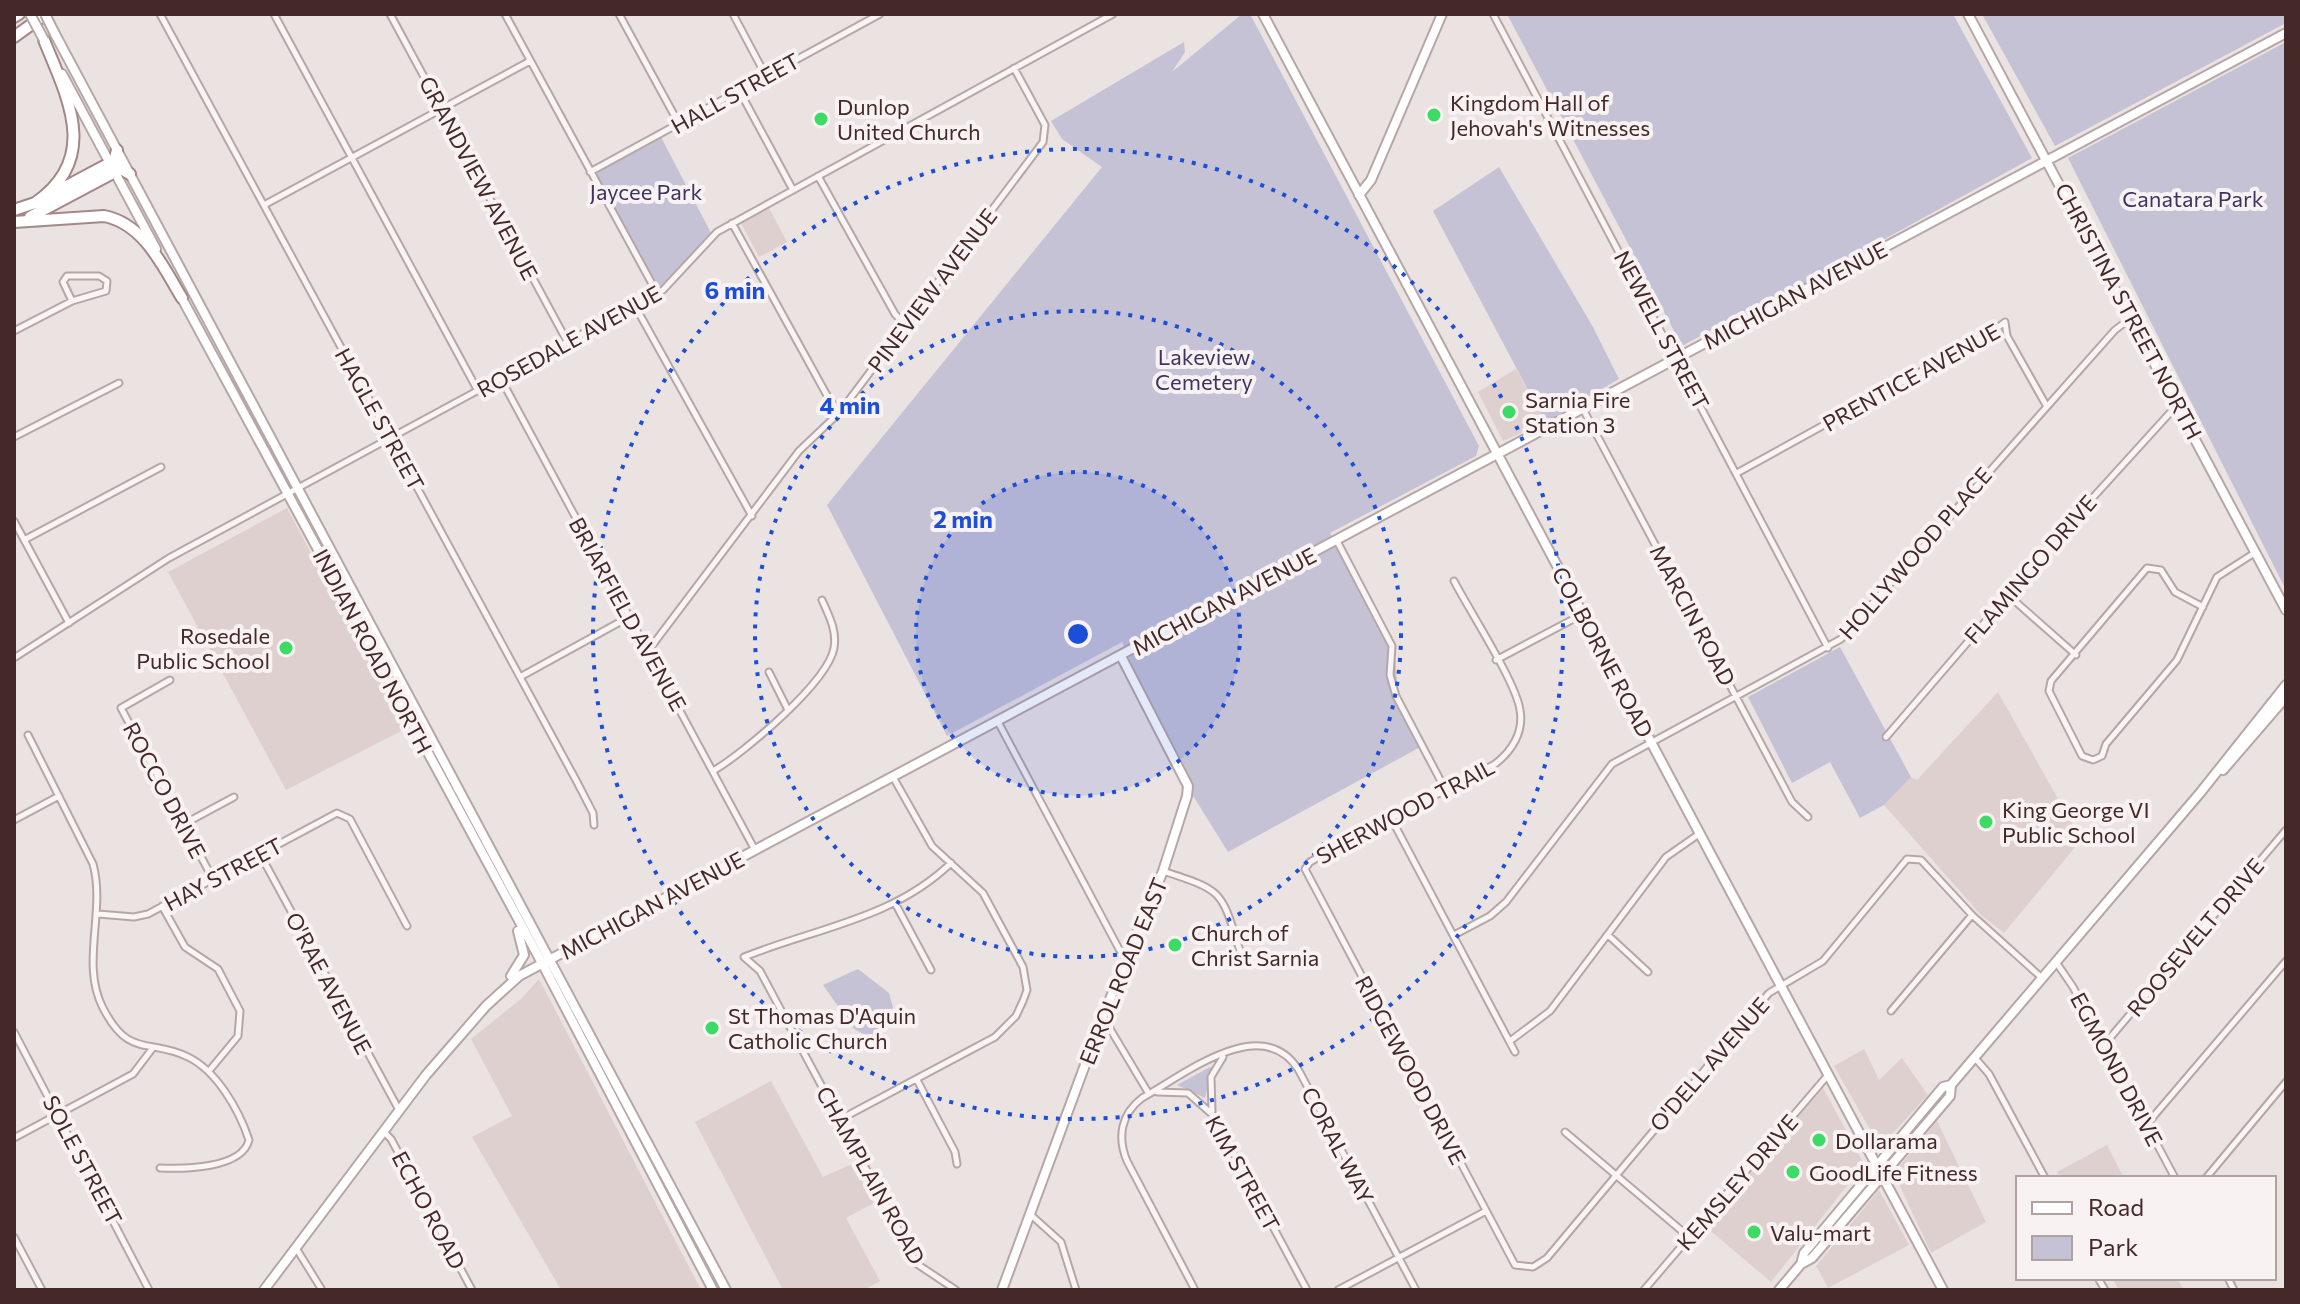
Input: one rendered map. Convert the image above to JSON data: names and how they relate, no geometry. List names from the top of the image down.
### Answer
{
  "streets": {
    "main road": [
      "MICHIGAN AVENUE",
      "CHRISTINA STREET NORTH",
      "INDIAN ROAD NORTH",
      "COLBORNE ROAD",
      "ERROL ROAD EAST"
    ],
    "street": [
      "HALL STREET",
      "GRANDVIEW AVENUE",
      "PINEVIEW AVENUE",
      "NEWELL STREET",
      "ROSEDALE AVENUE",
      "PRENTICE AVENUE",
      "HAGLE STREET",
      "HOLLYWOOD PLACE",
      "FLAMINGO DRIVE",
      "BRIARFIELD AVENUE",
      "MARCIN ROAD",
      "ROCCO DRIVE",
      "SHERWOOD TRAIL",
      "HAY STREET",
      "ROOSEVELT DRIVE",
      "O'RAE AVENUE",
      "O'DELL AVENUE",
      "EGMOND DRIVE",
      "RIDGEWOOD DRIVE",
      "CORAL WAY",
      "SOLE STREET",
      "KIM STREET",
      "CHAMPLAIN ROAD",
      "KEMSLEY DRIVE",
      "ECHO ROAD"
    ]
  },
  "crossings": [
    ["GRANDVIEW AVENUE", "ROSEDALE AVENUE"],
    ["PINEVIEW AVENUE", "ROSEDALE AVENUE"],
    ["PINEVIEW AVENUE", "BRIARFIELD AVENUE"],
    ["MICHIGAN AVENUE", "CHRISTINA STREET NORTH"],
    ["MICHIGAN AVENUE", "NEWELL STREET"],
    ["MICHIGAN AVENUE", "BRIARFIELD AVENUE"],
    ["MICHIGAN AVENUE", "MARCIN ROAD"],
    ["MICHIGAN AVENUE", "INDIAN ROAD NORTH"],
    ["MICHIGAN AVENUE", "COLBORNE ROAD"],
    ["MICHIGAN AVENUE", "ERROL ROAD EAST"],
    ["MICHIGAN AVENUE", "O'RAE AVENUE"],
    ["MICHIGAN AVENUE", "ECHO ROAD"],
    ["CHRISTINA STREET NORTH", "HOLLYWOOD PLACE"],
    ["CHRISTINA STREET NORTH", "FLAMINGO DRIVE"],
    ["NEWELL STREET", "PRENTICE AVENUE"],
    ["NEWELL STREET", "HOLLYWOOD PLACE"],
    ["ROSEDALE AVENUE", "HAGLE STREET"],
    ["ROSEDALE AVENUE", "BRIARFIELD AVENUE"],
    ["ROSEDALE AVENUE", "INDIAN ROAD NORTH"],
    ["PRENTICE AVENUE", "HOLLYWOOD PLACE"],
    ["HOLLYWOOD PLACE", "MARCIN ROAD"],
    ["HOLLYWOOD PLACE", "COLBORNE ROAD"],
    ["COLBORNE ROAD", "O'DELL AVENUE"],
    ["COLBORNE ROAD", "KEMSLEY DRIVE"],
    ["ROCCO DRIVE", "HAY STREET"],
    ["SHERWOOD TRAIL", "RIDGEWOOD DRIVE"],
    ["HAY STREET", "O'RAE AVENUE"],
    ["ROOSEVELT DRIVE", "EGMOND DRIVE"],
    ["O'DELL AVENUE", "RIDGEWOOD DRIVE"],
    ["CORAL WAY", "KIM STREET"]
  ],
  "parks": ["Jaycee Park", "Canatara Park", "Lakeview Cemetery"],
  "places": [
    "Kingdom Hall of Jehovah's Witnesses",
    "Dunlop United Church",
    "Sarnia Fire Station 3",
    "Rosedale Public School",
    "King George VI Public School",
    "Church of Christ Sarnia",
    "St Thomas D'Aquin Catholic Church",
    "Dollarama",
    "GoodLife Fitness",
    "Valu-mart"
  ],
  "legend": ["Road", "Park"],
  "rings": ["6 min", "4 min", "2 min"]
}
